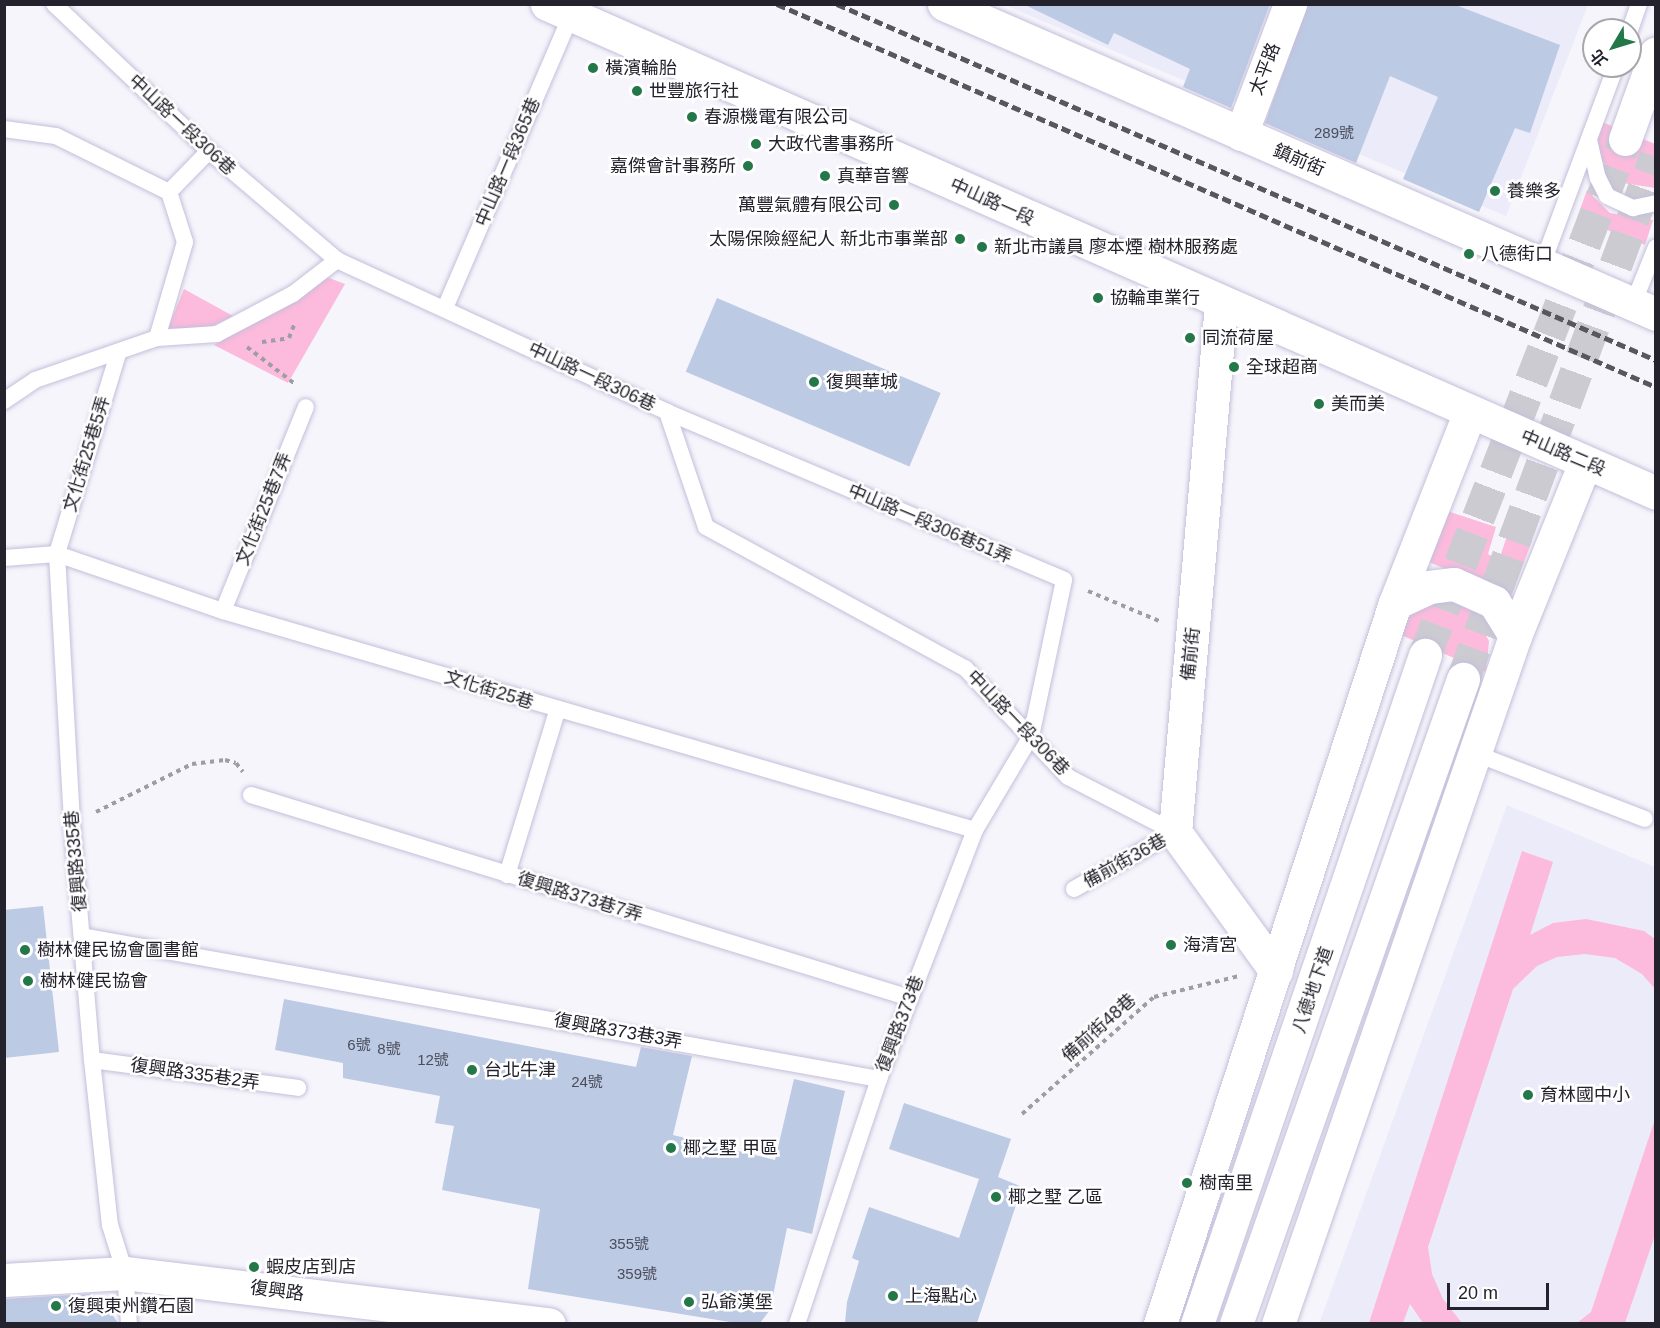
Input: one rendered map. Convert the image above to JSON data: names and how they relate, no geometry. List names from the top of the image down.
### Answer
{
  "streets": {
    "street": [
      "太平路",
      "鎮前街",
      "中山路一段",
      "中山路二段",
      "備前街",
      "八德地下道",
      "復興路"
    ],
    "lane": [
      "中山路一段306巷",
      "中山路一段365巷",
      "文化街25巷5弄",
      "文化街25巷7弄",
      "中山路一段306巷51弄",
      "文化街25巷",
      "復興路335巷",
      "備前街36巷",
      "復興路373巷7弄",
      "復興路373巷",
      "復興路373巷3弄",
      "復興路335巷2弄"
    ],
    "path": ["備前街48巷"]
  },
  "crossings": [
    ["太平路", "鎮前街"],
    ["中山路一段306巷", "中山路一段365巷"],
    ["中山路一段306巷", "中山路一段306巷51弄"],
    ["中山路一段306巷", "備前街"],
    ["中山路一段306巷", "備前街36巷"],
    ["中山路一段306巷", "復興路373巷"],
    ["中山路一段365巷", "中山路一段"],
    ["中山路一段", "中山路二段"],
    ["中山路一段", "備前街"],
    ["文化街25巷5弄", "文化街25巷"],
    ["文化街25巷5弄", "復興路335巷"],
    ["文化街25巷7弄", "文化街25巷"],
    ["中山路一段306巷51弄", "復興路373巷"],
    ["備前街", "備前街36巷"],
    ["文化街25巷", "復興路335巷"],
    ["文化街25巷", "復興路373巷"],
    ["復興路335巷", "復興路373巷3弄"],
    ["復興路335巷", "復興路335巷2弄"],
    ["復興路335巷", "復興路"],
    ["復興路373巷7弄", "復興路373巷"],
    ["復興路373巷", "復興路373巷3弄"]
  ],
  "places": [
    "橫濱輪胎",
    "世豐旅行社",
    "春源機電有限公司",
    "大政代書事務所",
    "嘉傑會計事務所",
    "真華音響",
    "養樂多",
    "萬豐氣體有限公司",
    "太陽保險經紀人 新北市事業部",
    "新北市議員 廖本煙 樹林服務處",
    "八德街口",
    "協輪車業行",
    "同流荷屋",
    "全球超商",
    "復興華城",
    "美而美",
    "海清宮",
    "樹林健民協會圖書館",
    "樹林健民協會",
    "台北牛津",
    "育林國中小",
    "椰之墅 甲區",
    "樹南里",
    "椰之墅 乙區",
    "蝦皮店到店",
    "上海點心",
    "弘爺漢堡",
    "復興東州鑽石園"
  ],
  "house_numbers": [
    "289號",
    "6號",
    "8號",
    "12號",
    "24號",
    "355號",
    "359號"
  ],
  "scale_bar": "20 m",
  "north": "bottom left"
}
